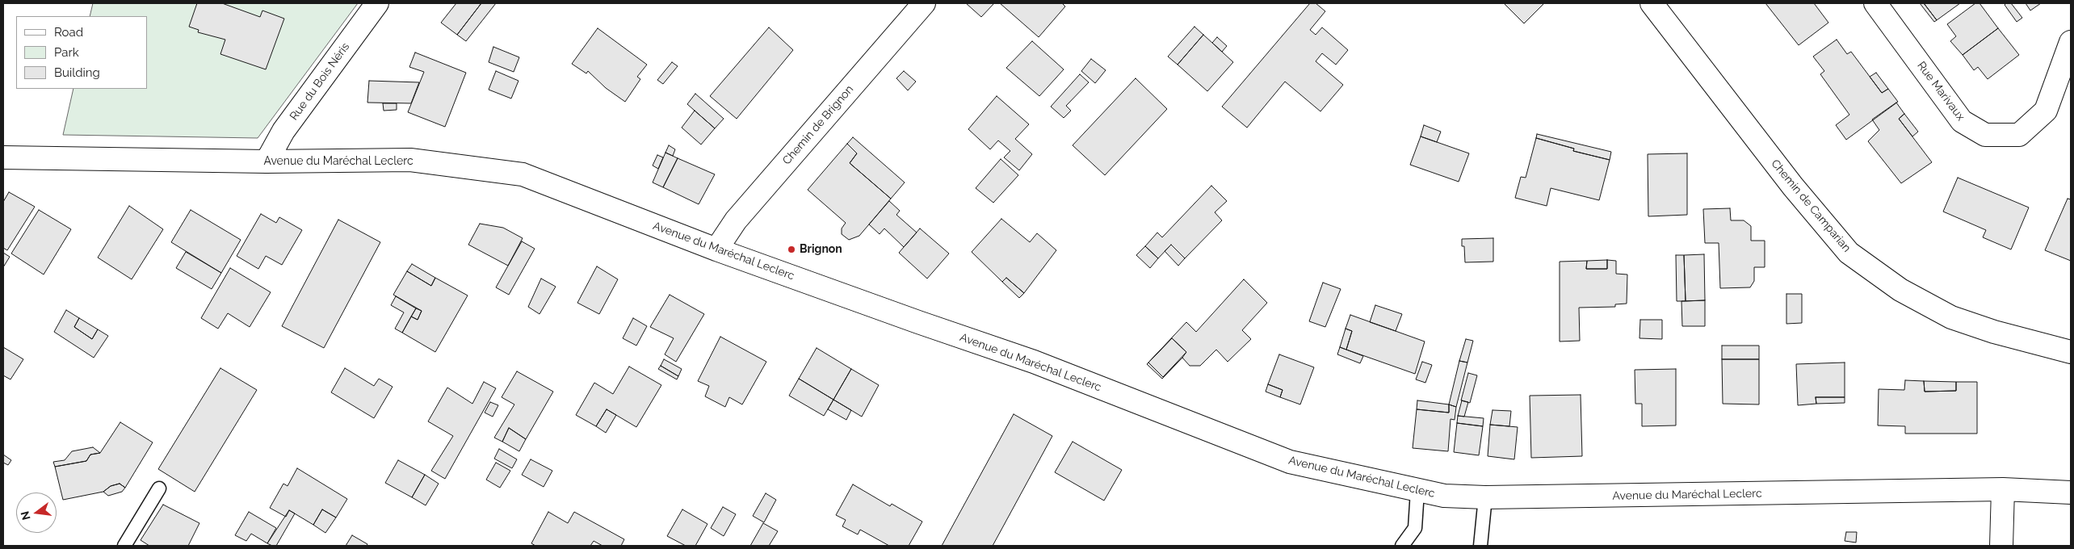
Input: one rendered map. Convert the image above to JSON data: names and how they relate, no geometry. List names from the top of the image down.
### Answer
{
  "streets": {
    "street": [
      "Rue du Bois Néris",
      "Rue Marivaux",
      "Chemin de Brignon",
      "Avenue du Maréchal Leclerc",
      "Chemin de Camparian"
    ]
  },
  "crossings": [
    ["Rue du Bois Néris", "Avenue du Maréchal Leclerc"],
    ["Chemin de Brignon", "Avenue du Maréchal Leclerc"]
  ],
  "places": ["Brignon"],
  "legend": ["Road", "Park", "Building"],
  "north": "left"
}
